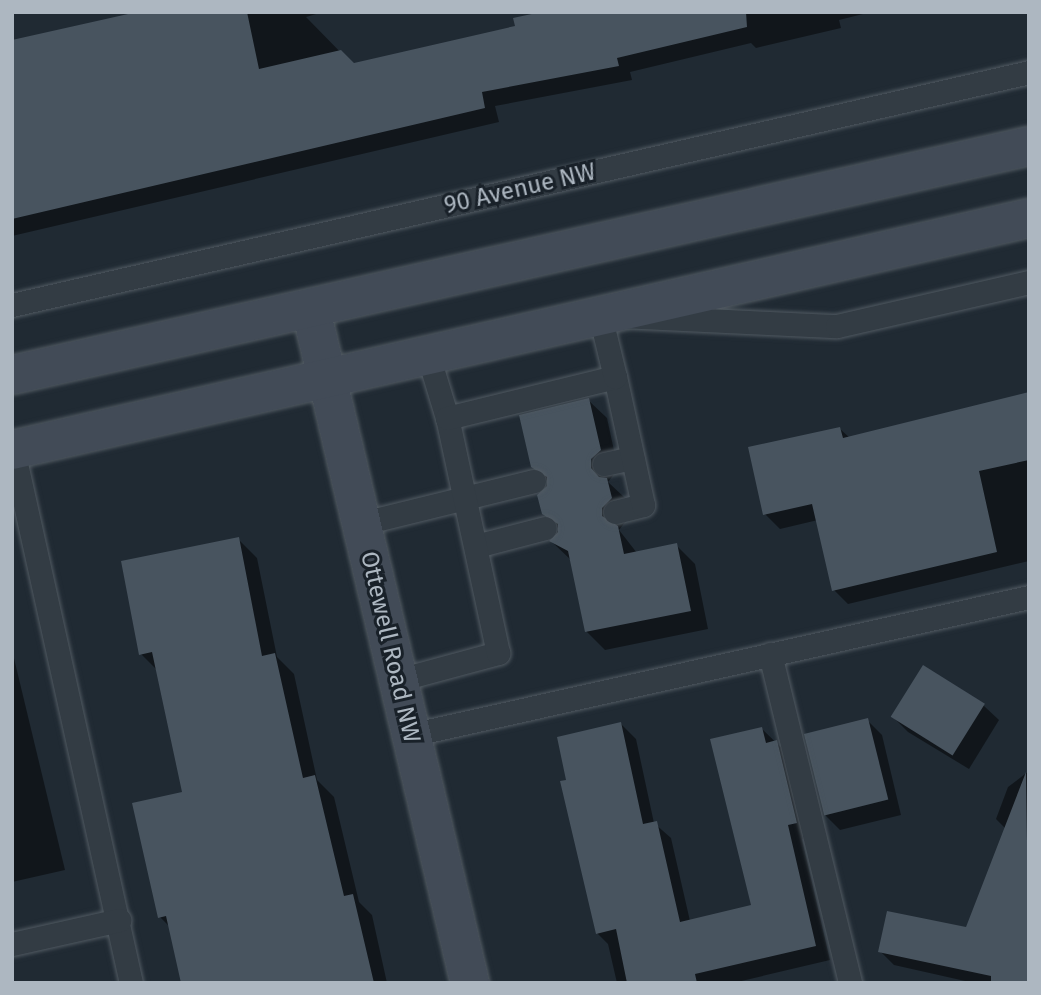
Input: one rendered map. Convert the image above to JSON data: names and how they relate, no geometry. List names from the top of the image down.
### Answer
{
  "streets": {
    "main road": ["Ottewell Road NW"],
    "lane": ["90 Avenue NW"]
  }
}
